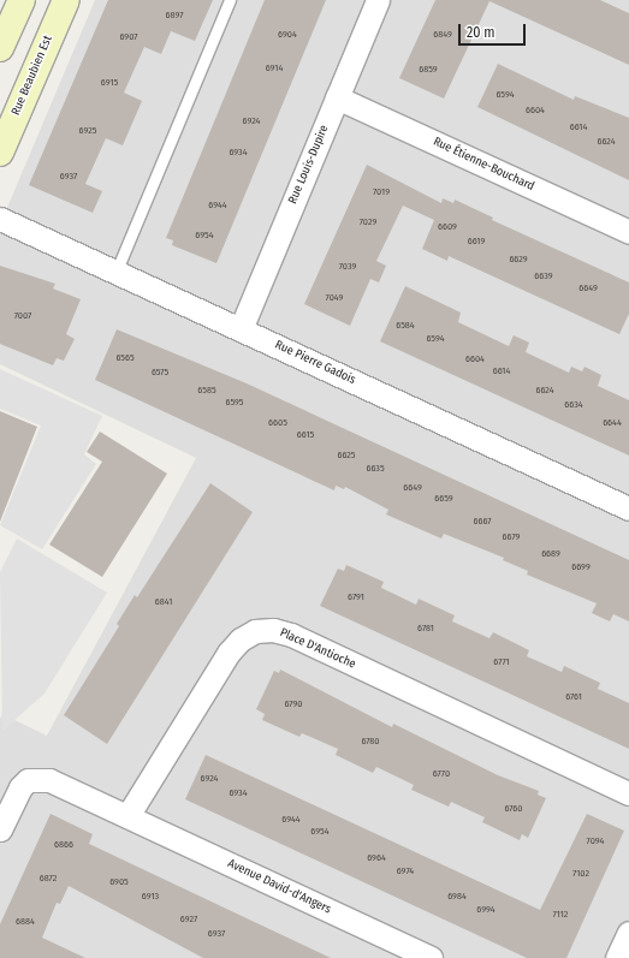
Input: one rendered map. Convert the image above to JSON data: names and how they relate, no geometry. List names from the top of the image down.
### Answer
{
  "streets": {
    "street": [
      "Rue Beaubien Est",
      "Rue Louis-Dupire",
      "Rue Étienne-Bouchard",
      "Rue Pierre Gadois",
      "Place D'Antioche",
      "Avenue David-d'Angers"
    ]
  },
  "crossings": [
    ["Rue Louis-Dupire", "Rue Étienne-Bouchard"],
    ["Rue Louis-Dupire", "Rue Pierre Gadois"],
    ["Place D'Antioche", "Avenue David-d'Angers"]
  ],
  "house_numbers": [
    "6897",
    "6904",
    "6849",
    "6907",
    "6914",
    "6859",
    "6915",
    "6594",
    "6604",
    "6924",
    "6614",
    "6925",
    "6624",
    "6934",
    "6937",
    "7019",
    "6944",
    "7029",
    "6609",
    "6954",
    "6619",
    "6629",
    "7039",
    "6639",
    "6649",
    "7049",
    "7007",
    "6584",
    "6594",
    "6565",
    "6604",
    "6614",
    "6575",
    "6585",
    "6624",
    "6595",
    "6634",
    "6605",
    "6644",
    "6615",
    "6625",
    "6635",
    "6649",
    "6659",
    "6667",
    "6679",
    "6689",
    "6699",
    "6791",
    "6841",
    "6781",
    "6771",
    "6761",
    "6790",
    "6780",
    "6770",
    "6924",
    "6934",
    "6760",
    "6944",
    "6954",
    "7094",
    "6866",
    "6964",
    "6974",
    "7102",
    "6872",
    "6905",
    "6913",
    "6984",
    "6994",
    "7112",
    "6927",
    "6884",
    "6937"
  ],
  "scale_bar": "20 m"
}
